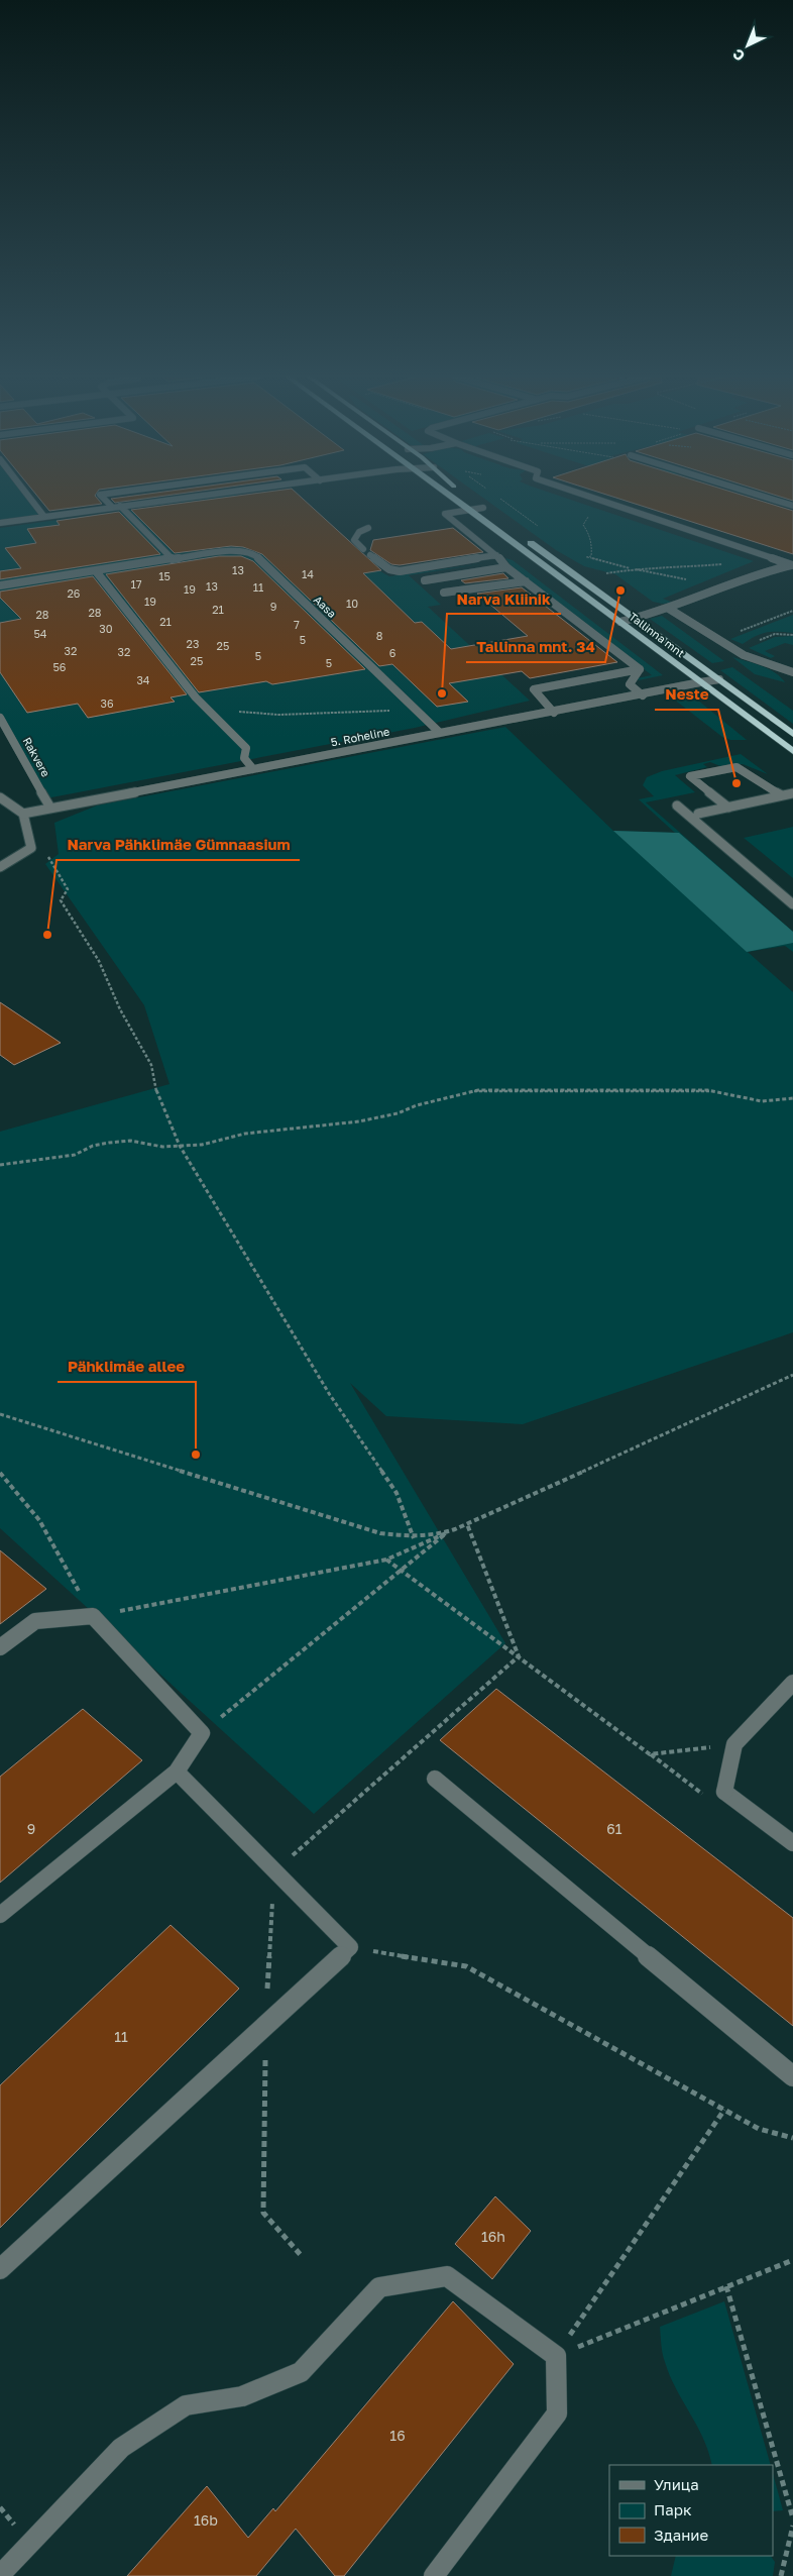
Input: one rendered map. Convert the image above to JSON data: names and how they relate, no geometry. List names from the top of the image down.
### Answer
{
  "streets": {
    "highway": ["Tallinna mnt"],
    "street": ["Aasa", "5. Roheline", "Rakvere"]
  },
  "crossings": [
    ["Aasa", "5. Roheline"],
    ["Tallinna mnt", "5. Roheline"],
    ["5. Roheline", "Rakvere"]
  ],
  "places": [
    "Tallinna mnt. 34",
    "Narva Kliinik",
    "Neste",
    "Narva Pähklimäe Gümnaasium",
    "Pähklimäe allee"
  ],
  "house_numbers": [
    "13",
    "14",
    "15",
    "17",
    "13",
    "11",
    "19",
    "26",
    "19",
    "10",
    "9",
    "21",
    "28",
    "28",
    "21",
    "7",
    "30",
    "54",
    "8",
    "5",
    "23",
    "25",
    "32",
    "32",
    "6",
    "5",
    "25",
    "5",
    "56",
    "34",
    "36",
    "9",
    "61",
    "11",
    "16h",
    "16",
    "16b"
  ],
  "legend": ["Улица", "Парк", "Здание"],
  "north": "bottom left"
}
